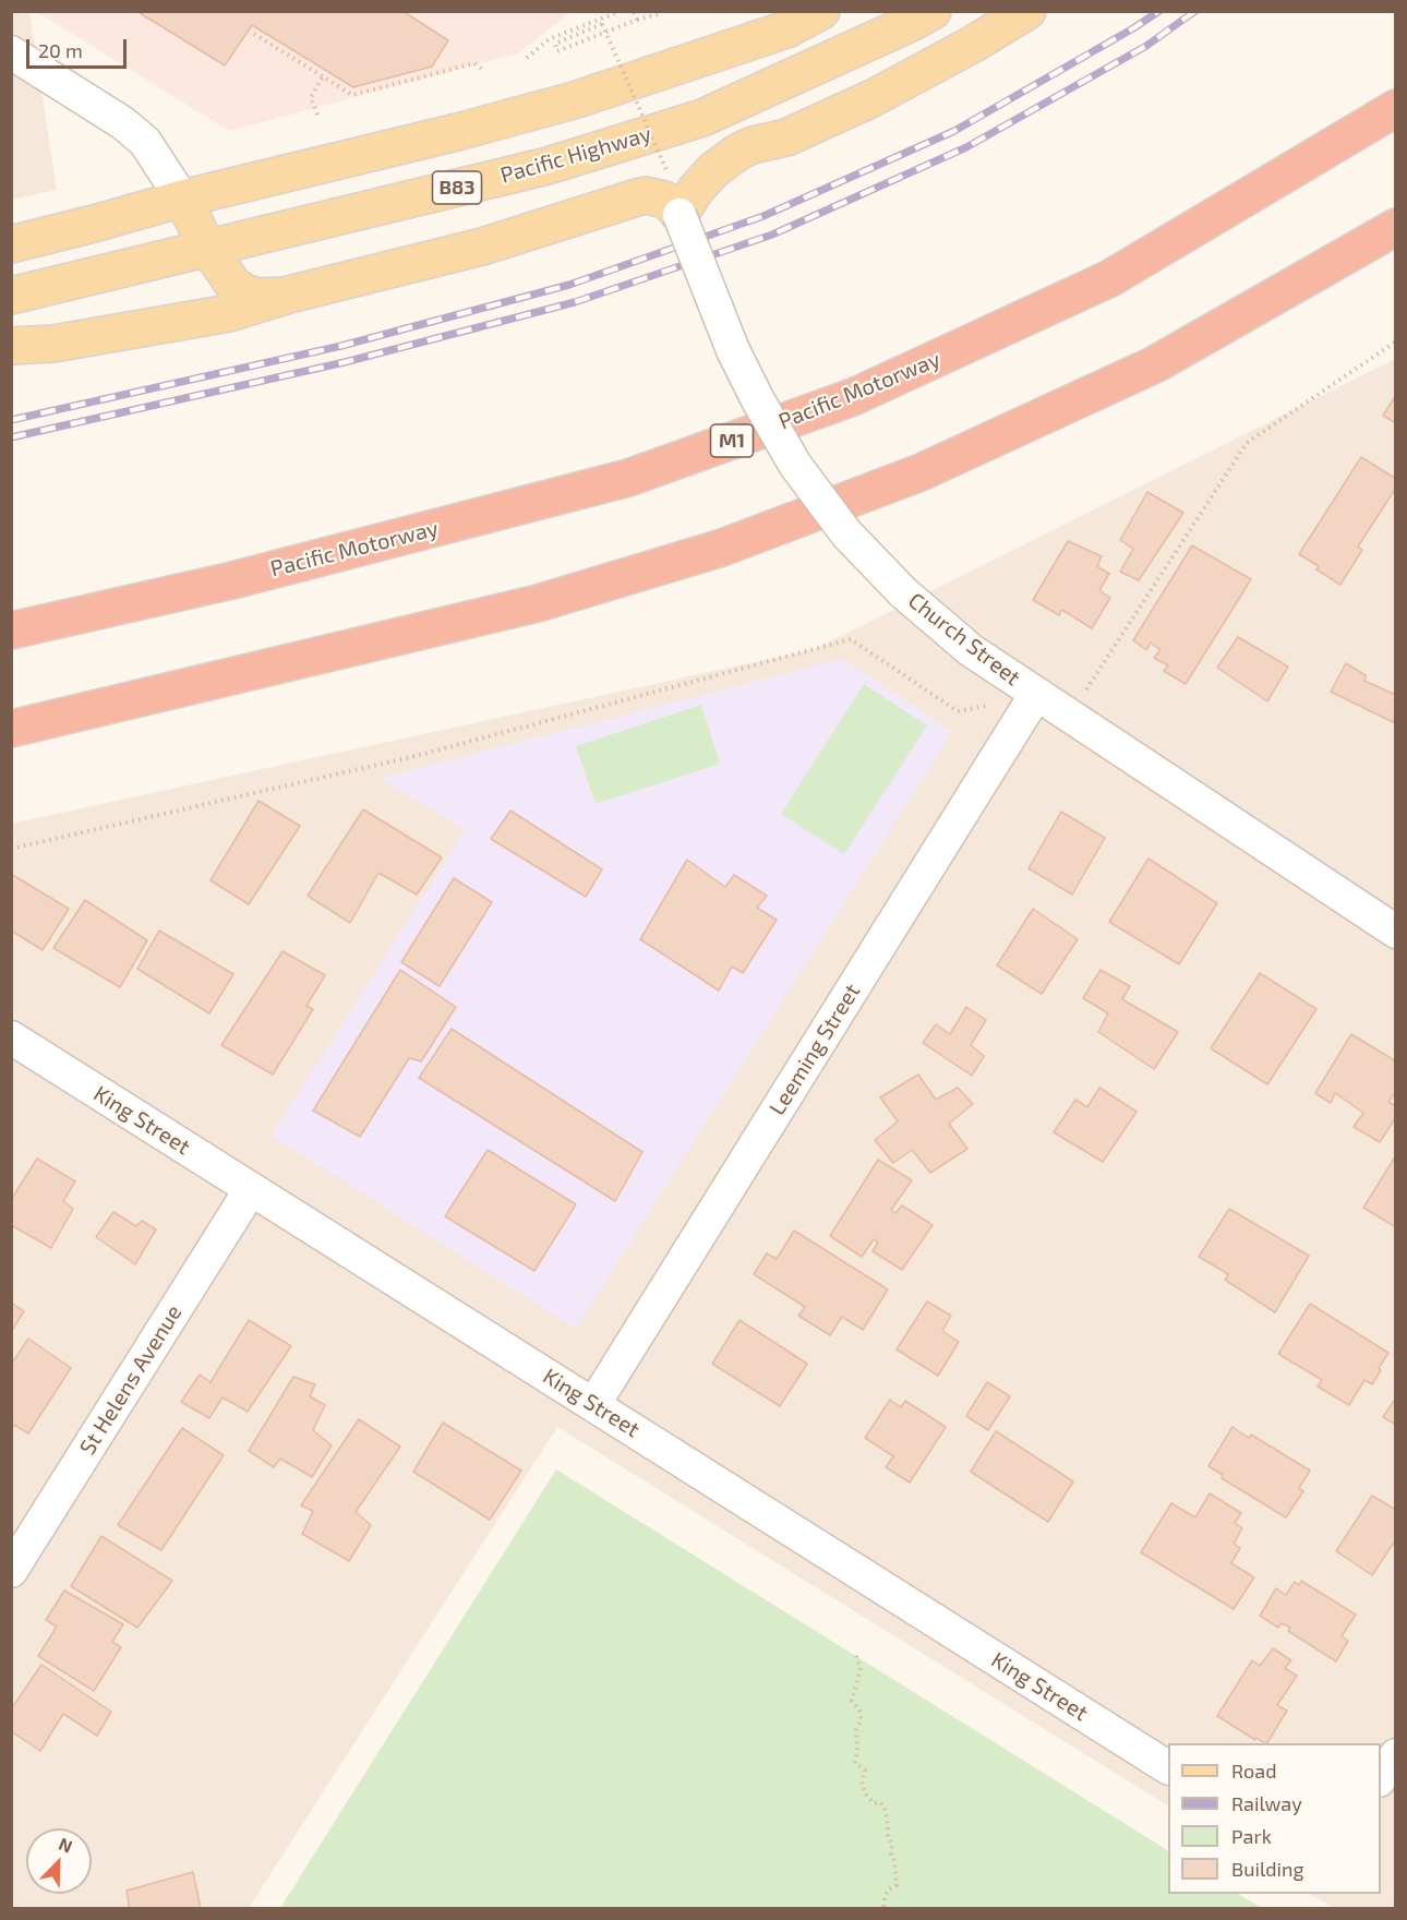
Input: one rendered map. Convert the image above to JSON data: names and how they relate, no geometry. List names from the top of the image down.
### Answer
{
  "streets": {
    "highway": ["Pacific Motorway", "M1"],
    "main road": ["Pacific Highway", "B83"],
    "street": [
      "Church Street",
      "Leeming Street",
      "King Street",
      "St Helens Avenue"
    ]
  },
  "crossings": [
    ["Church Street", "Leeming Street"],
    ["Leeming Street", "King Street"],
    ["King Street", "St Helens Avenue"]
  ],
  "legend": [
    "Road",
    "Railway",
    "Park",
    "Building"
  ],
  "scale_bar": "20 m",
  "north": "top right"
}
